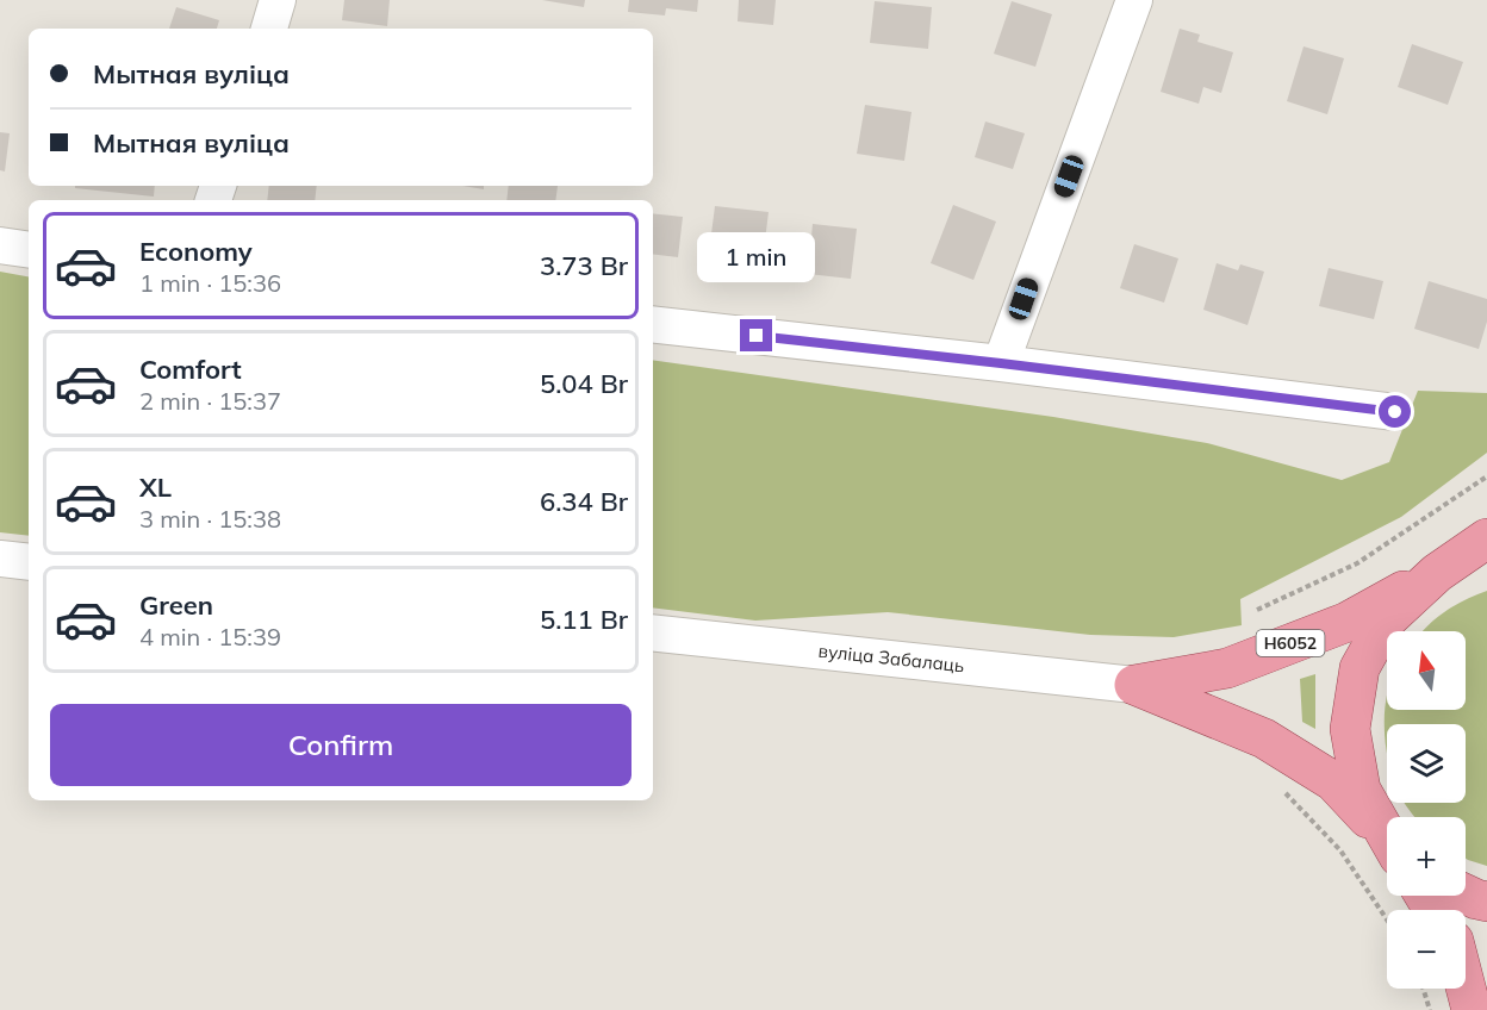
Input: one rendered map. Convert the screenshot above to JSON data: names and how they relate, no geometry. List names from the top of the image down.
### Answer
{
  "streets": {
    "main road": ["Н6052"],
    "street": ["вуліца Забалаць"]
  },
  "crossings": [
    ["Н6052", "вуліца Забалаць"]
  ],
  "north": "top",
  "page": {
    "banner": ["Мытная вуліца", "Мытная вуліца"],
    "list": [
      {
        "name": "Economy",
        "note": "1 min · 15:36",
        "value": "3.73 Br"
      },
      {
        "name": "Comfort",
        "note": "2 min · 15:37",
        "value": "5.04 Br"
      },
      {
        "name": "XL",
        "note": "3 min · 15:38",
        "value": "6.34 Br"
      },
      {
        "name": "Green",
        "note": "4 min · 15:39",
        "value": "5.11 Br"
      }
    ],
    "bubble": "1 min",
    "map_buttons": ["+", "−"],
    "buttons": "Confirm"
  }
}
